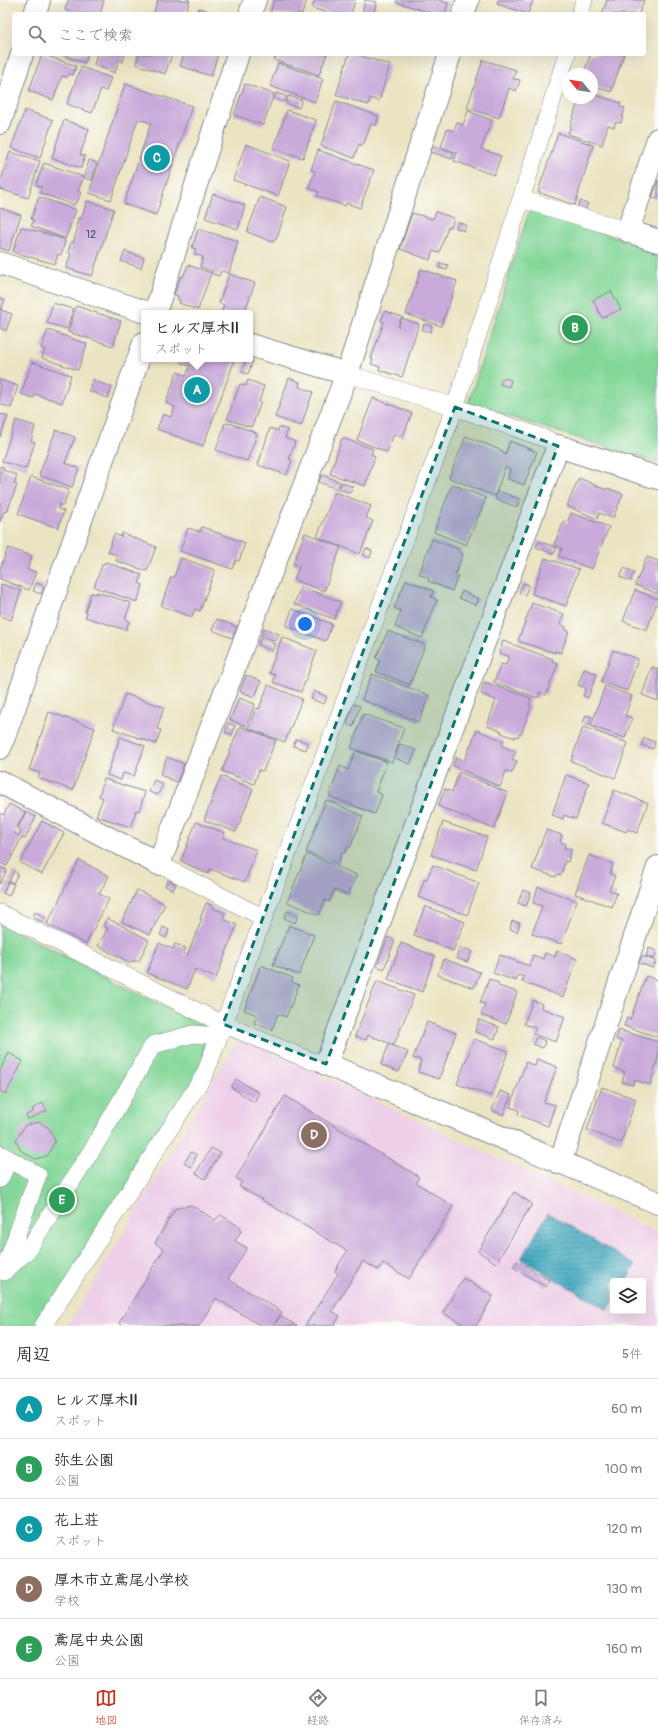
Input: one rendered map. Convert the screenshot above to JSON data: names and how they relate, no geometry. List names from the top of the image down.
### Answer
{
  "house_numbers": ["12"],
  "north": "top left",
  "page": {
    "search": "ここで検索",
    "pins": [
      "C",
      "B",
      "A",
      "D",
      "E"
    ],
    "popup": ["ヒルズ厚木II", "スポット"],
    "heading": ["周辺", "5件"],
    "list": [
      {
        "mark": "A",
        "name": "ヒルズ厚木II",
        "note": "スポット",
        "value": "60 m"
      },
      {
        "mark": "B",
        "name": "弥生公園",
        "note": "公園",
        "value": "100 m"
      },
      {
        "mark": "C",
        "name": "花上荘",
        "note": "スポット",
        "value": "120 m"
      },
      {
        "mark": "D",
        "name": "厚木市立鳶尾小学校",
        "note": "学校",
        "value": "130 m"
      },
      {
        "mark": "E",
        "name": "鳶尾中央公園",
        "note": "公園",
        "value": "160 m"
      }
    ],
    "nav": ["地図", "経路", "保存済み"]
  }
}
